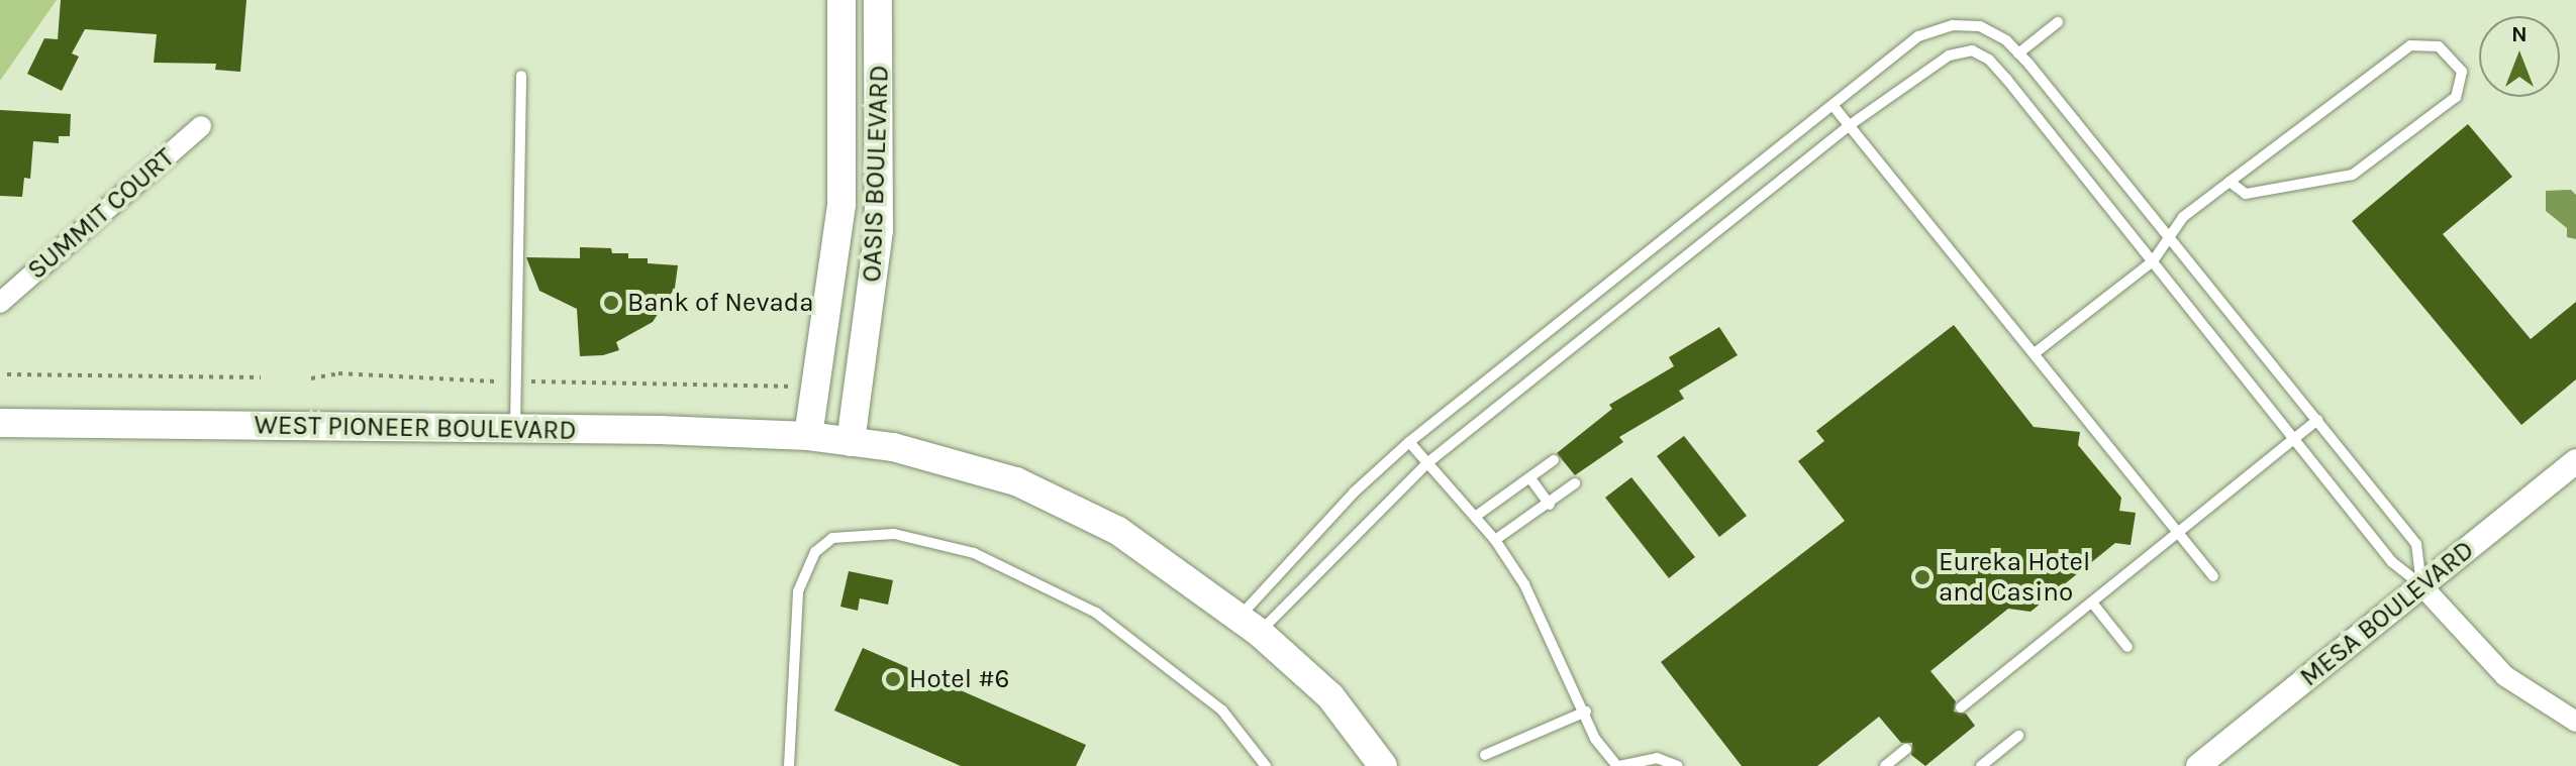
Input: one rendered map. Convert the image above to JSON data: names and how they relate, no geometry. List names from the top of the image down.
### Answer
{
  "streets": {
    "main road": ["OASIS BOULEVARD", "WEST PIONEER BOULEVARD"],
    "street": ["SUMMIT COURT", "MESA BOULEVARD"]
  },
  "crossings": [
    ["OASIS BOULEVARD", "WEST PIONEER BOULEVARD"]
  ],
  "places": ["Bank of Nevada", "Eureka Hotel and Casino", "Hotel #6"],
  "north": "top"
}
